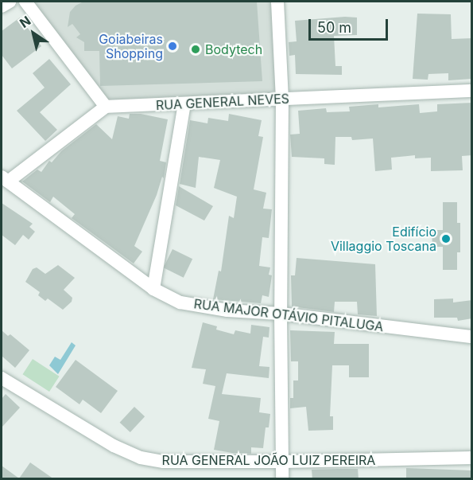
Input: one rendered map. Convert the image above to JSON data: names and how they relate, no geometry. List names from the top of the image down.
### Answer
{
  "streets": {
    "street": ["RUA GENERAL NEVES", "RUA MAJOR OTÁVIO PITALUGA", "RUA GENERAL JOÃO LUIZ PEREIRA"]
  },
  "places": ["Goiabeiras Shopping", "Bodytech", "Edifício Villaggio Toscana"],
  "scale_bar": "50 m",
  "north": "top left"
}
